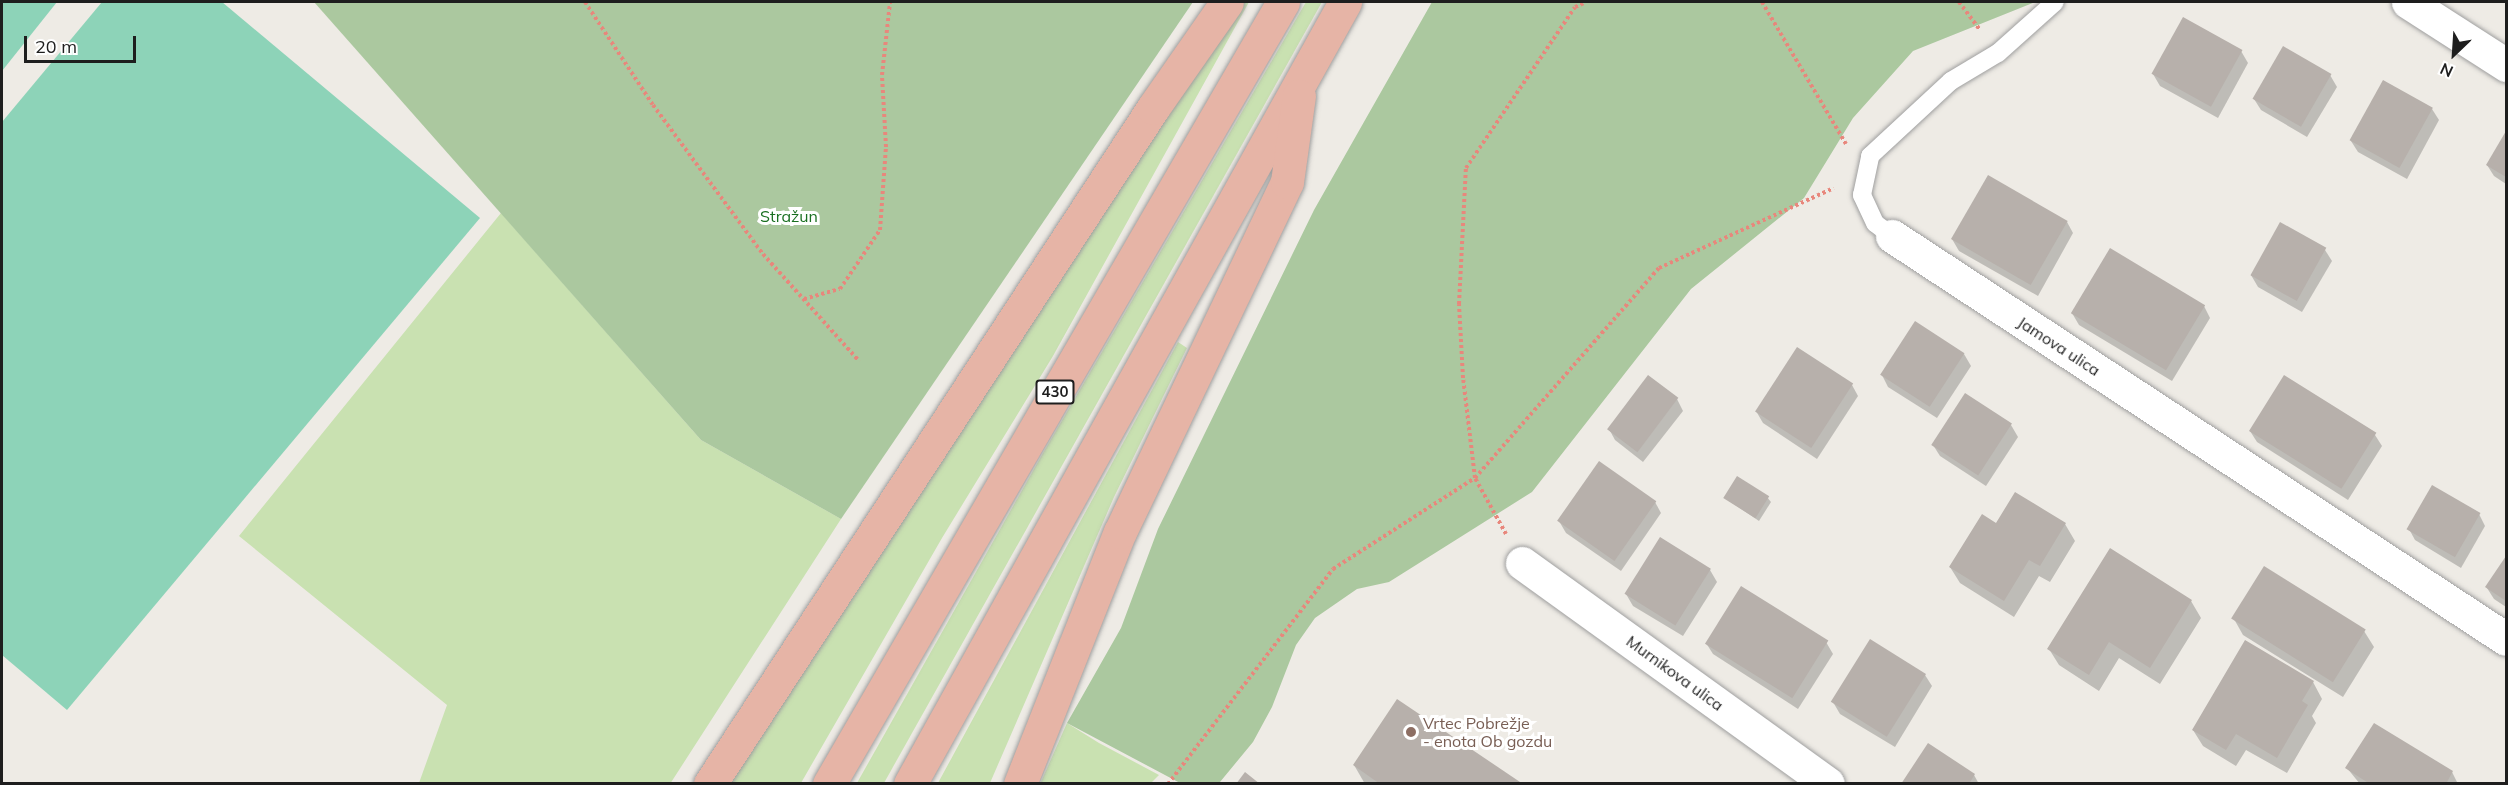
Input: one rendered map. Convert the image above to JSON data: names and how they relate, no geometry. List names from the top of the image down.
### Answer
{
  "streets": {
    "highway": ["430"],
    "street": ["Jamova ulica", "Murnikova ulica"]
  },
  "parks": ["Stražun"],
  "places": ["Vrtec Pobrežje - enota Ob gozdu"],
  "scale_bar": "20 m",
  "north": "bottom left"
}
